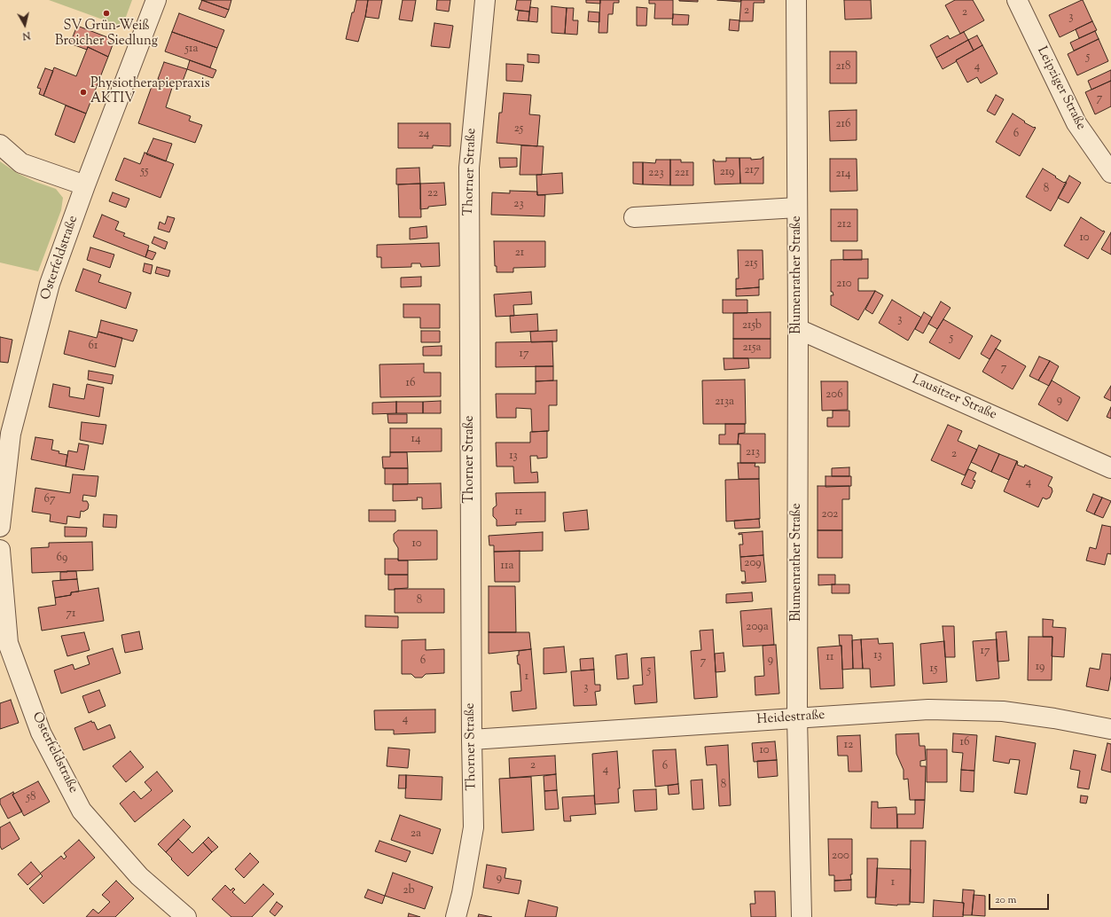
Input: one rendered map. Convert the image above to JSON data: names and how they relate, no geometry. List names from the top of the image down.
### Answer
{
  "streets": {
    "street": [
      "Leipziger Straße",
      "Thorner Straße",
      "Osterfeldstraße",
      "Blumenrather Straße",
      "Lausitzer Straße",
      "Heidestraße"
    ]
  },
  "crossings": [
    ["Thorner Straße", "Heidestraße"],
    ["Blumenrather Straße", "Lausitzer Straße"],
    ["Blumenrather Straße", "Heidestraße"]
  ],
  "places": ["SV Grün-Weiß Broicher Siedlung", "Physiotherapiepraxis AKTIV"],
  "house_numbers": [
    "2",
    "2",
    "3",
    "51a",
    "5",
    "218",
    "4",
    "7",
    "216",
    "25",
    "24",
    "6",
    "217",
    "55",
    "219",
    "223",
    "221",
    "214",
    "8",
    "22",
    "23",
    "212",
    "10",
    "21",
    "215",
    "210",
    "3",
    "215b",
    "5",
    "61",
    "215a",
    "17",
    "7",
    "16",
    "206",
    "9",
    "213a",
    "14",
    "213",
    "2",
    "13",
    "4",
    "67",
    "11",
    "202",
    "10",
    "69",
    "209",
    "11a",
    "8",
    "71",
    "209a",
    "17",
    "13",
    "11",
    "9",
    "6",
    "7",
    "19",
    "15",
    "5",
    "1",
    "3",
    "4",
    "16",
    "12",
    "10",
    "2",
    "6",
    "4",
    "8",
    "58",
    "2a",
    "200",
    "9",
    "1",
    "2b"
  ],
  "scale_bar": "20 m",
  "north": "bottom"
}
